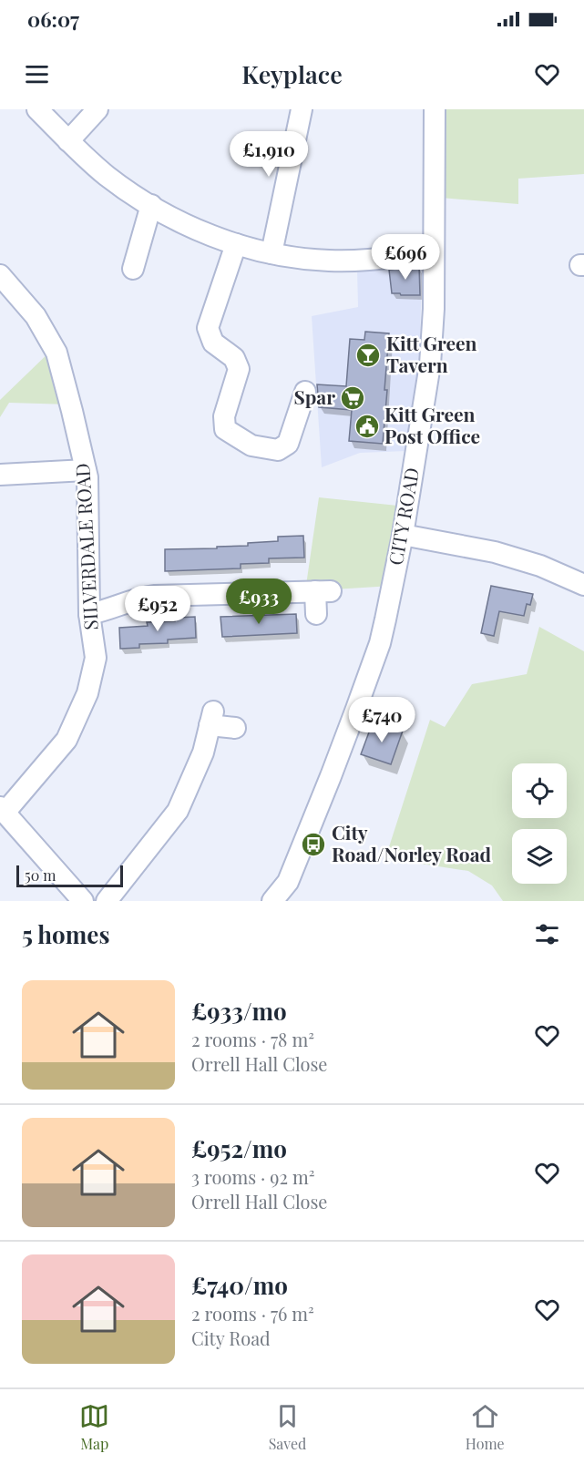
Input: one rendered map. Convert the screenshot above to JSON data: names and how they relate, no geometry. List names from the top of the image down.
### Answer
{
  "streets": {
    "street": ["CITY ROAD", "SILVERDALE ROAD"]
  },
  "places": {
    "bar": ["Kitt Green Tavern"],
    "supermarket": ["Spar"],
    "public building": ["Kitt Green Post Office"],
    "bus stop": ["City Road/Norley Road"]
  },
  "scale_bar": "50 m",
  "page": {
    "status": "06:07",
    "header": "Keyplace",
    "price": [
      "£1,910",
      "£696",
      "£933",
      "£952",
      "£740"
    ],
    "scale": "50 m",
    "heading": "5 homes",
    "list": [
      {
        "name": "£933/mo",
        "note": "2 rooms · 78 m² · Orrell Hall Close"
      },
      {
        "name": "£952/mo",
        "note": "3 rooms · 92 m² · Orrell Hall Close"
      },
      {
        "name": "£740/mo",
        "note": "2 rooms · 76 m² · City Road"
      }
    ],
    "tabs": ["Map", "Saved", "Home"]
  }
}
